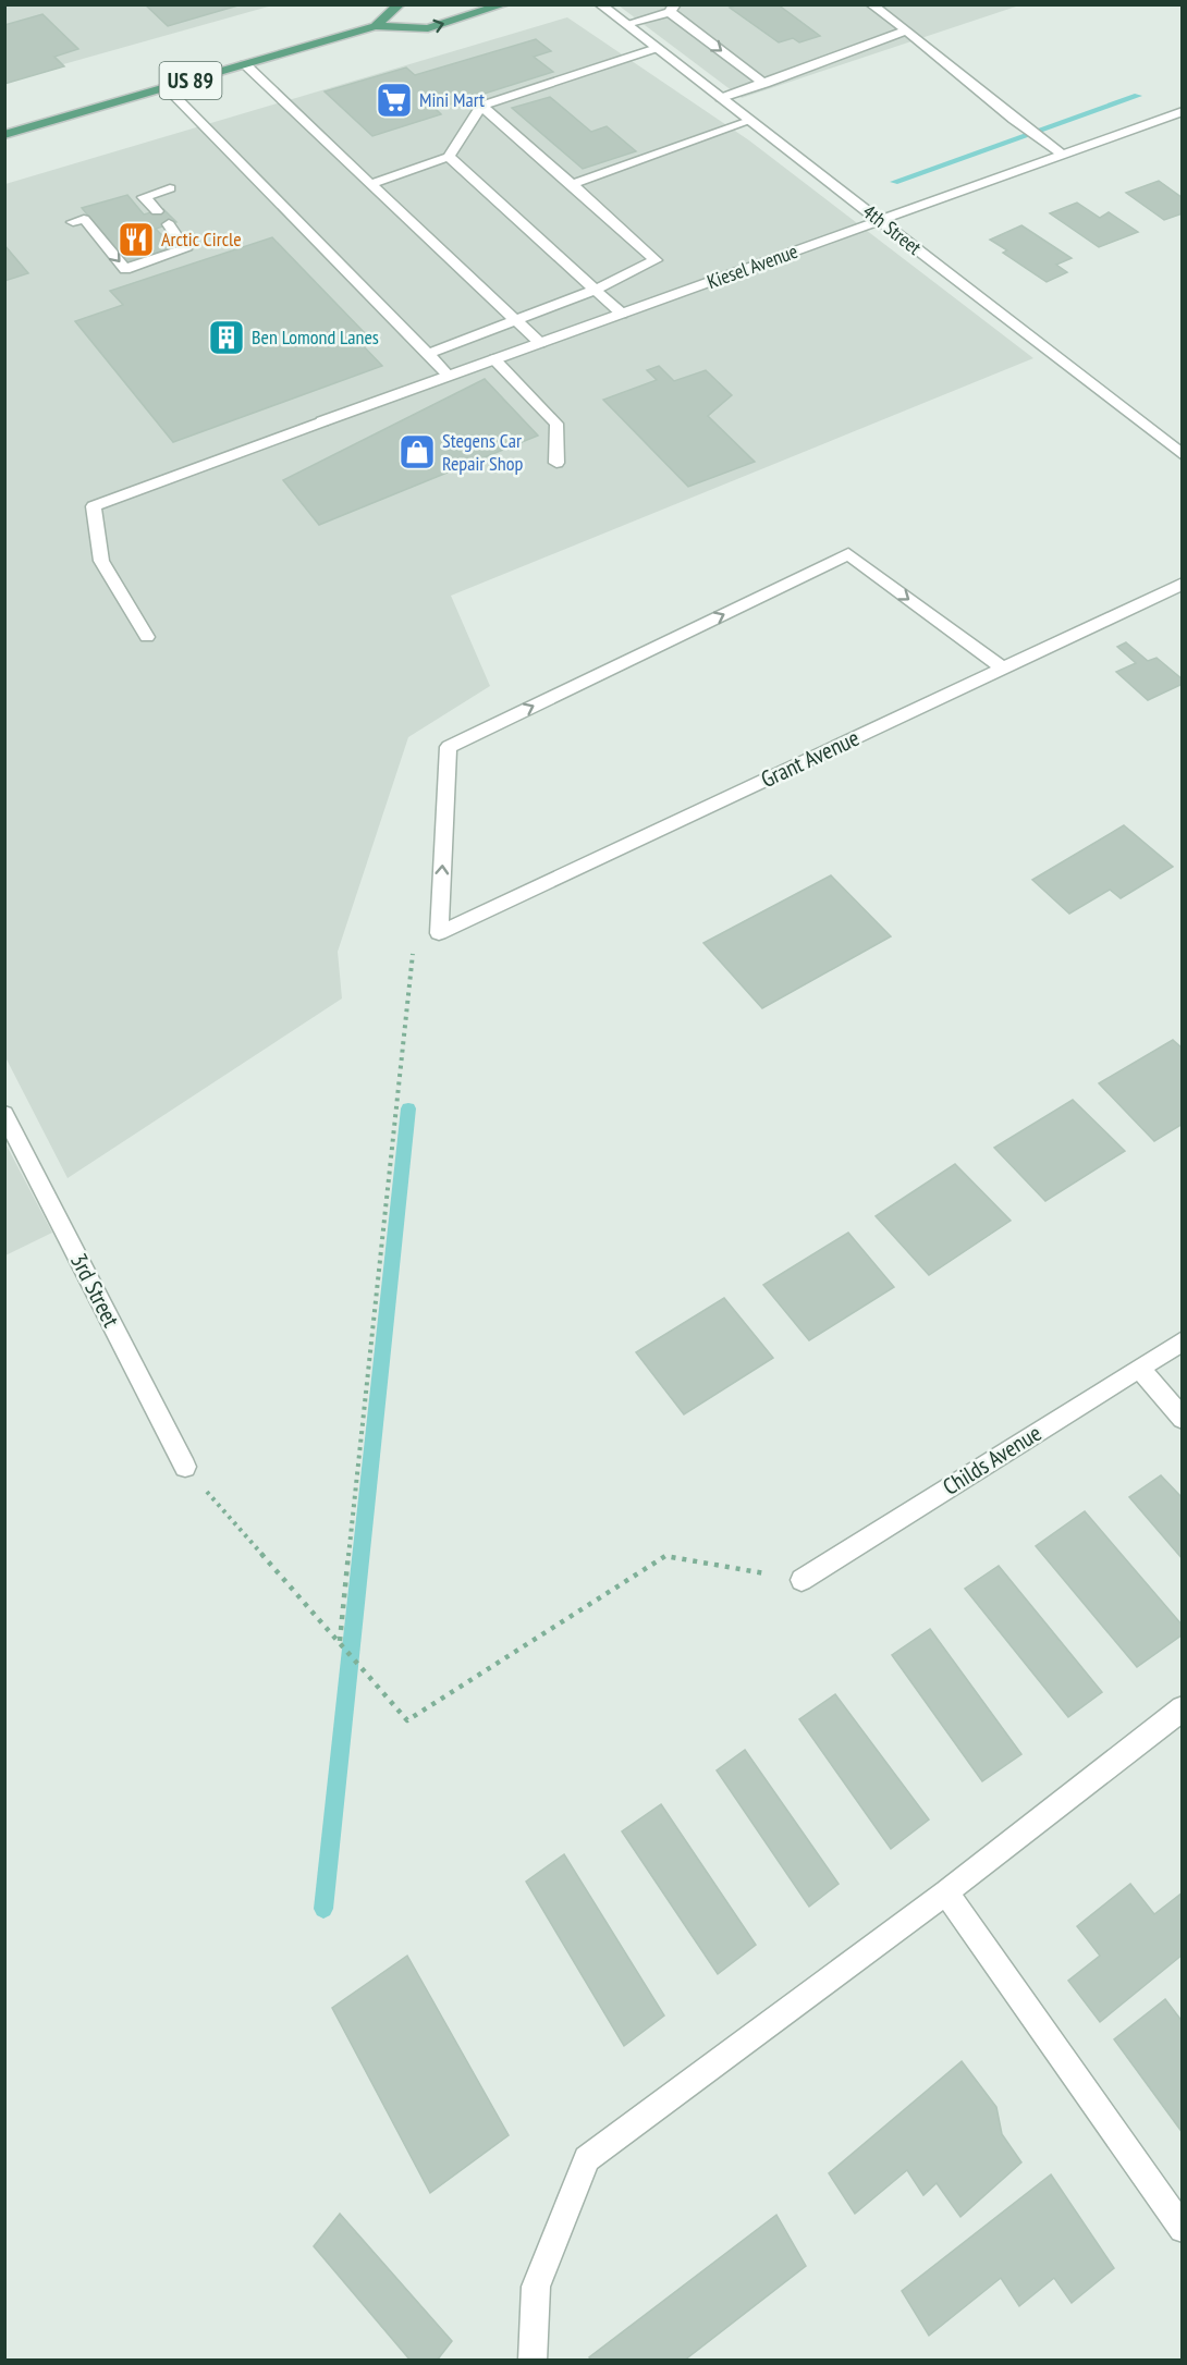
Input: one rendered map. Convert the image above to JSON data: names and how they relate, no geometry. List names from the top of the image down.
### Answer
{
  "streets": {
    "main road": ["US 89"],
    "street": [
      "4th Street",
      "Kiesel Avenue",
      "Grant Avenue",
      "3rd Street",
      "Childs Avenue"
    ]
  },
  "crossings": [
    ["4th Street", "Kiesel Avenue"]
  ],
  "places": {
    "supermarket": ["Mini Mart"],
    "restaurant": ["Arctic Circle"],
    "building": ["Ben Lomond Lanes"],
    "shop": ["Stegens Car Repair Shop"]
  }
}
